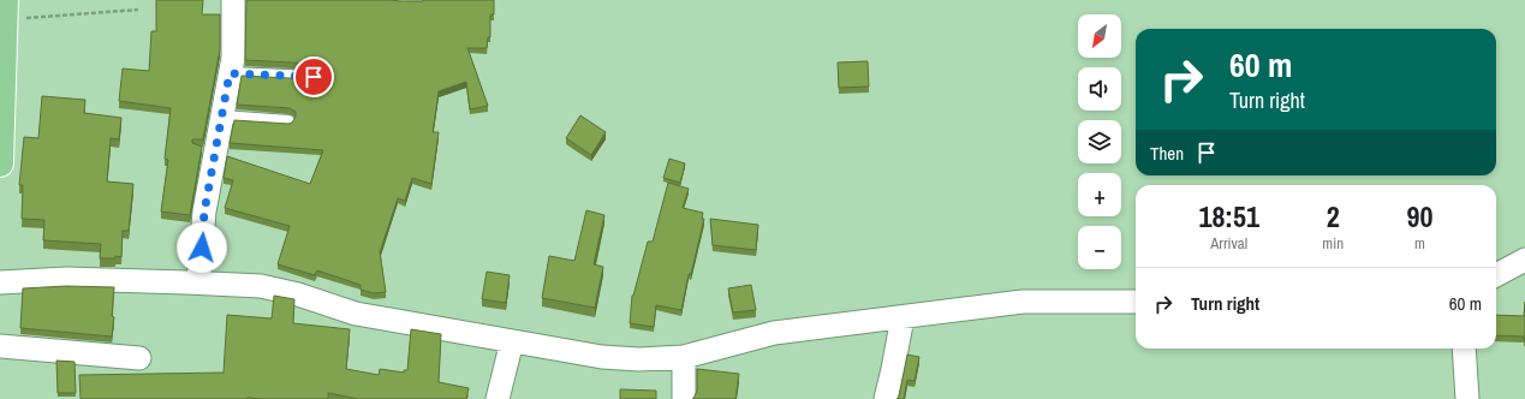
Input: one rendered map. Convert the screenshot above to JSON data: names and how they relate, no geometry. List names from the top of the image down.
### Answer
{
  "north": "bottom left",
  "page": {
    "map_buttons": ["+", "−"],
    "turn": ["60 m", "Turn right"],
    "then": "Then",
    "eta": [
      "18:51",
      "Arrival",
      "2",
      "min",
      "90",
      "m"
    ],
    "list": [
      {
        "name": "Turn right",
        "value": "60 m"
      }
    ]
  }
}
